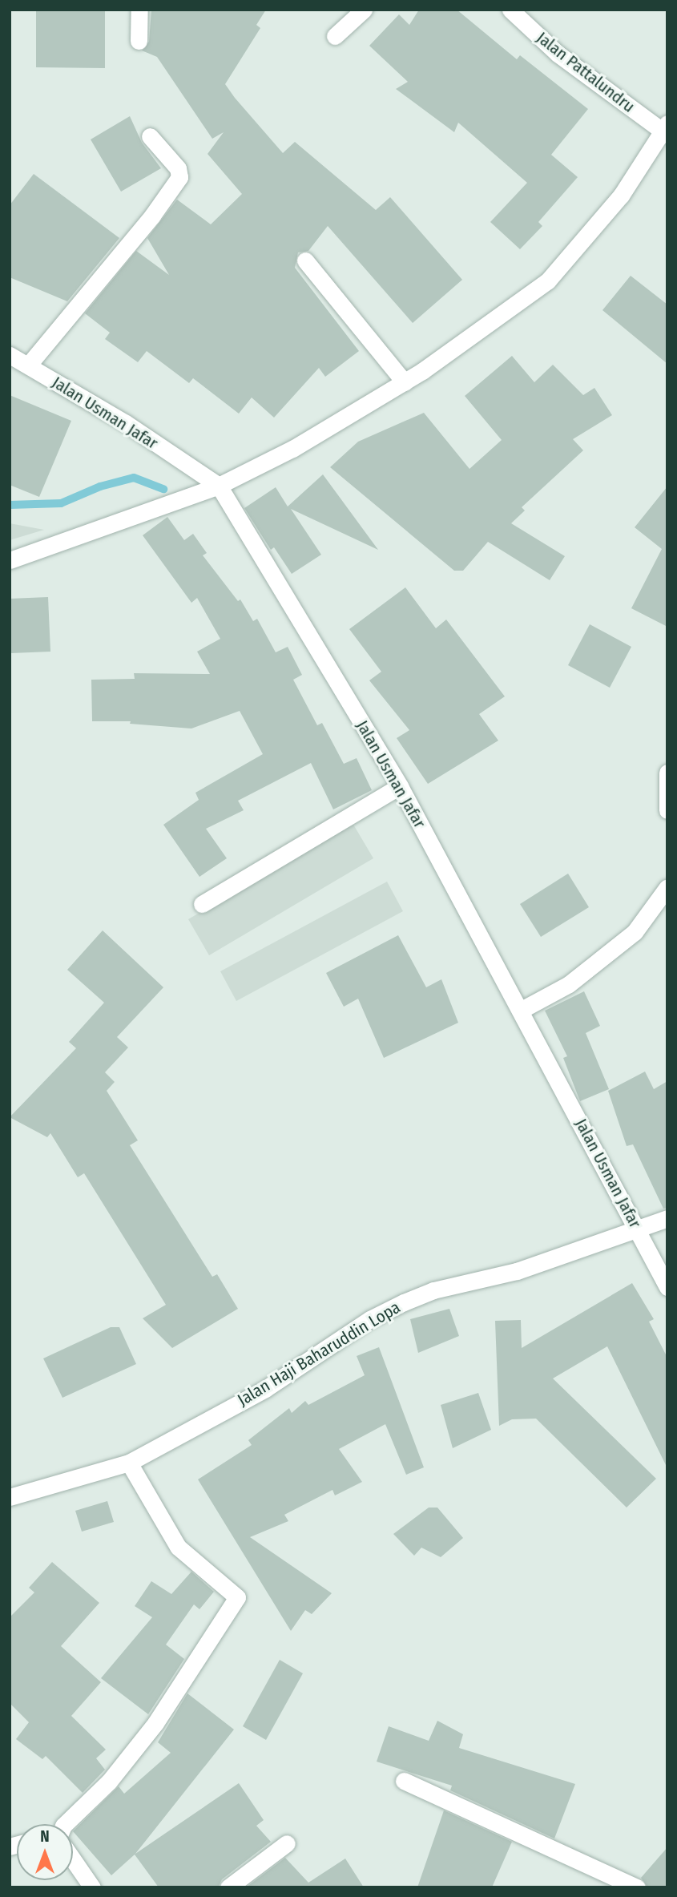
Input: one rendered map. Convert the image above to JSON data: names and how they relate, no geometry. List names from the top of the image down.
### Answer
{
  "streets": {
    "street": ["Jalan Pattalundru", "Jalan Usman Jafar", "Jalan Haji Baharuddin Lopa"]
  },
  "crossings": [
    ["Jalan Usman Jafar", "Jalan Haji Baharuddin Lopa"]
  ],
  "north": "top"
}
